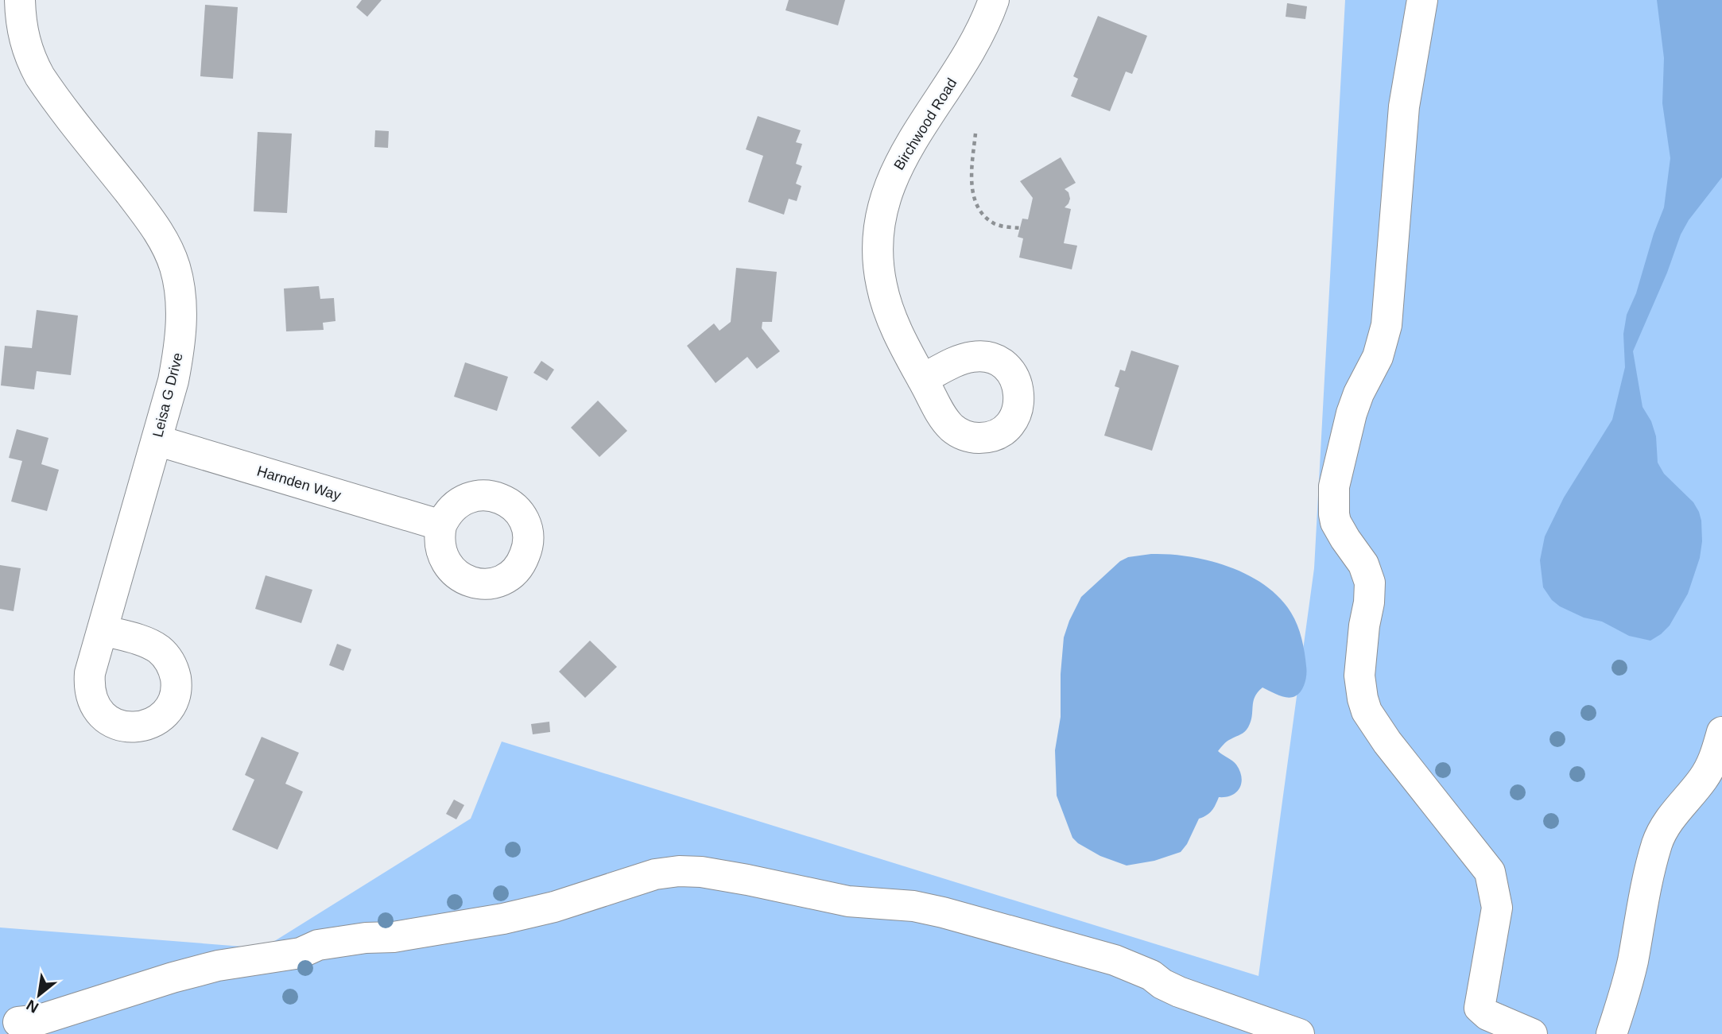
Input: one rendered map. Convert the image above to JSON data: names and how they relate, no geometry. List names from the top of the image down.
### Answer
{
  "streets": {
    "street": ["Birchwood Road", "Leisa G Drive", "Harnden Way"]
  },
  "crossings": [
    ["Leisa G Drive", "Harnden Way"]
  ],
  "north": "bottom left"
}
